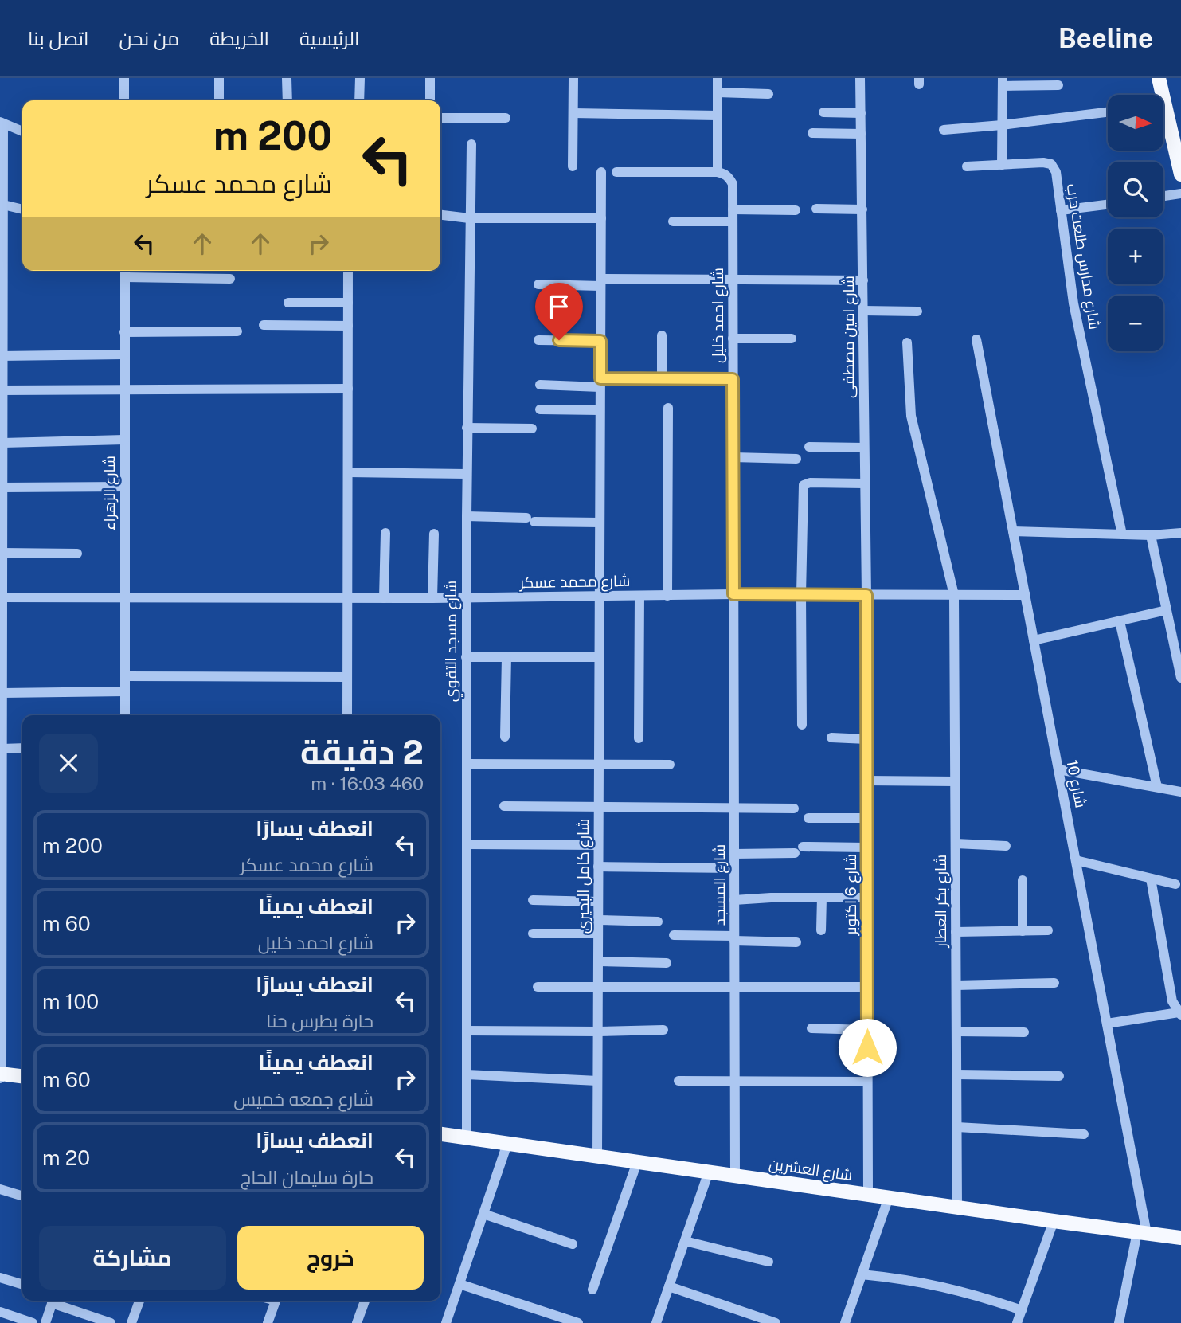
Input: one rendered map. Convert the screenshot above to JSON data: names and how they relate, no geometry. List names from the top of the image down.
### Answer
{
  "streets": {
    "main road": ["شارع العشرين"],
    "street": [
      "شارع مدارس طلعت حرب",
      "شارع احمد خليل",
      "شارع امين مصطفى",
      "شارع الزهراء",
      "شارع محمد عسكر",
      "شارع مسجد التقوي",
      "شارع 10",
      "شارع كامل البحيرى",
      "شارع المسجد",
      "شارع 6 اكتوبر",
      "شارع بكر العطار"
    ]
  },
  "crossings": [
    ["شارع احمد خليل", "شارع محمد عسكر"],
    ["شارع احمد خليل", "شارع المسجد"],
    ["شارع امين مصطفى", "شارع محمد عسكر"],
    ["شارع امين مصطفى", "شارع 6 اكتوبر"],
    ["شارع الزهراء", "شارع محمد عسكر"],
    ["شارع محمد عسكر", "شارع مسجد التقوي"],
    ["شارع محمد عسكر", "شارع 10"],
    ["شارع محمد عسكر", "شارع كامل البحيرى"],
    ["شارع محمد عسكر", "شارع المسجد"],
    ["شارع محمد عسكر", "شارع 6 اكتوبر"],
    ["شارع محمد عسكر", "شارع بكر العطار"],
    ["شارع مسجد التقوي", "شارع العشرين"],
    ["شارع 10", "شارع العشرين"],
    ["شارع كامل البحيرى", "شارع العشرين"],
    ["شارع المسجد", "شارع العشرين"],
    ["شارع 6 اكتوبر", "شارع العشرين"],
    ["شارع بكر العطار", "شارع العشرين"]
  ],
  "north": "right",
  "page": {
    "header": "Beeline",
    "nav": [
      "الرئيسية",
      "الخريطة",
      "من نحن",
      "اتصل بنا"
    ],
    "map_buttons": ["+", "−"],
    "turn": ["200 m", "شارع محمد عسكر"],
    "heading": ["2 دقيقة", "460 m · 16:03"],
    "list": [
      {
        "name": "انعطف يسارًا",
        "note": "شارع محمد عسكر",
        "value": "200 m"
      },
      {
        "name": "انعطف يمينًا",
        "note": "شارع احمد خليل",
        "value": "60 m"
      },
      {
        "name": "انعطف يسارًا",
        "note": "حارة بطرس حنا",
        "value": "100 m"
      },
      {
        "name": "انعطف يمينًا",
        "note": "شارع جمعه خميس",
        "value": "60 m"
      },
      {
        "name": "انعطف يسارًا",
        "note": "حارة سليمان الحاج",
        "value": "20 m"
      }
    ],
    "buttons": ["خروج", "مشاركة"]
  }
}
